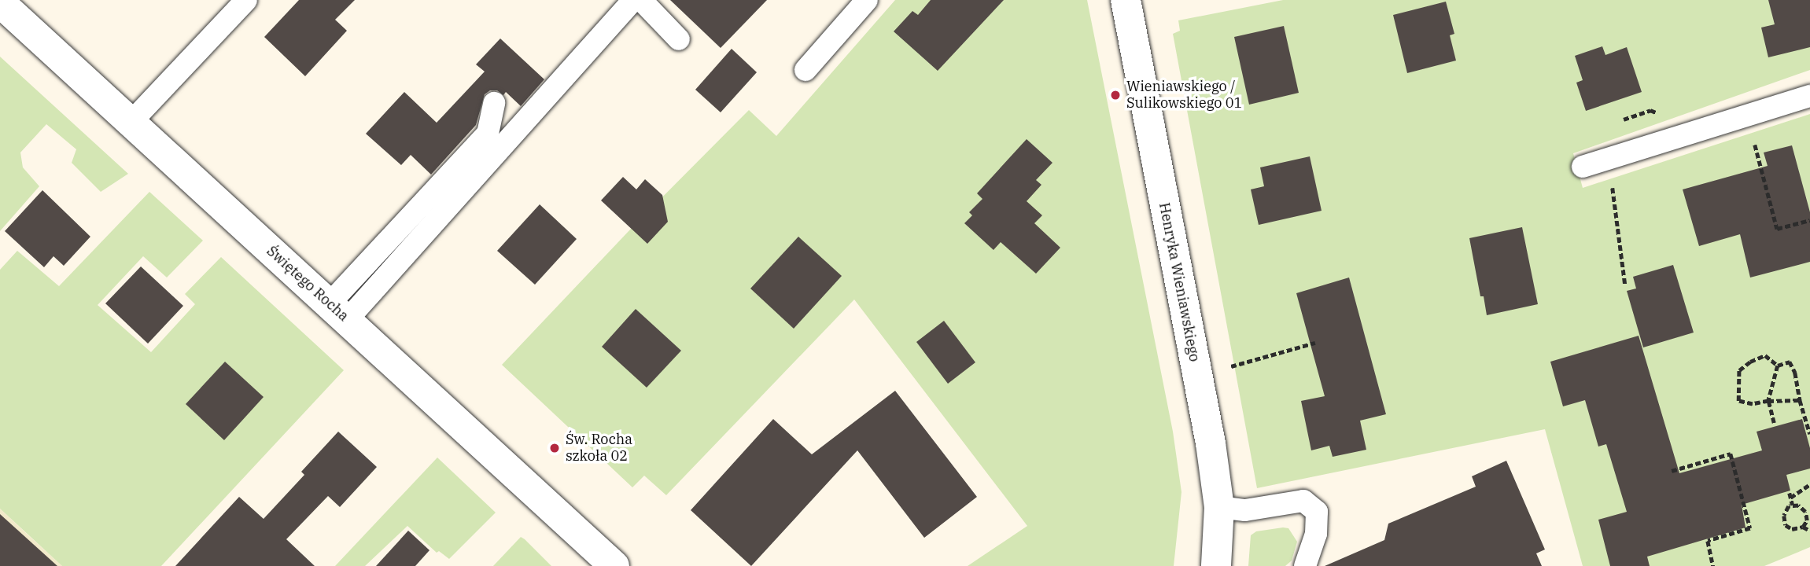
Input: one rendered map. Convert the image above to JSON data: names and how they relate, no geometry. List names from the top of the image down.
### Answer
{
  "streets": {
    "street": ["Henryka Wieniawskiego", "Świętego Rocha"]
  },
  "places": ["Wieniawskiego / Sulikowskiego 01", "Św. Rocha szkoła 02"]
}
